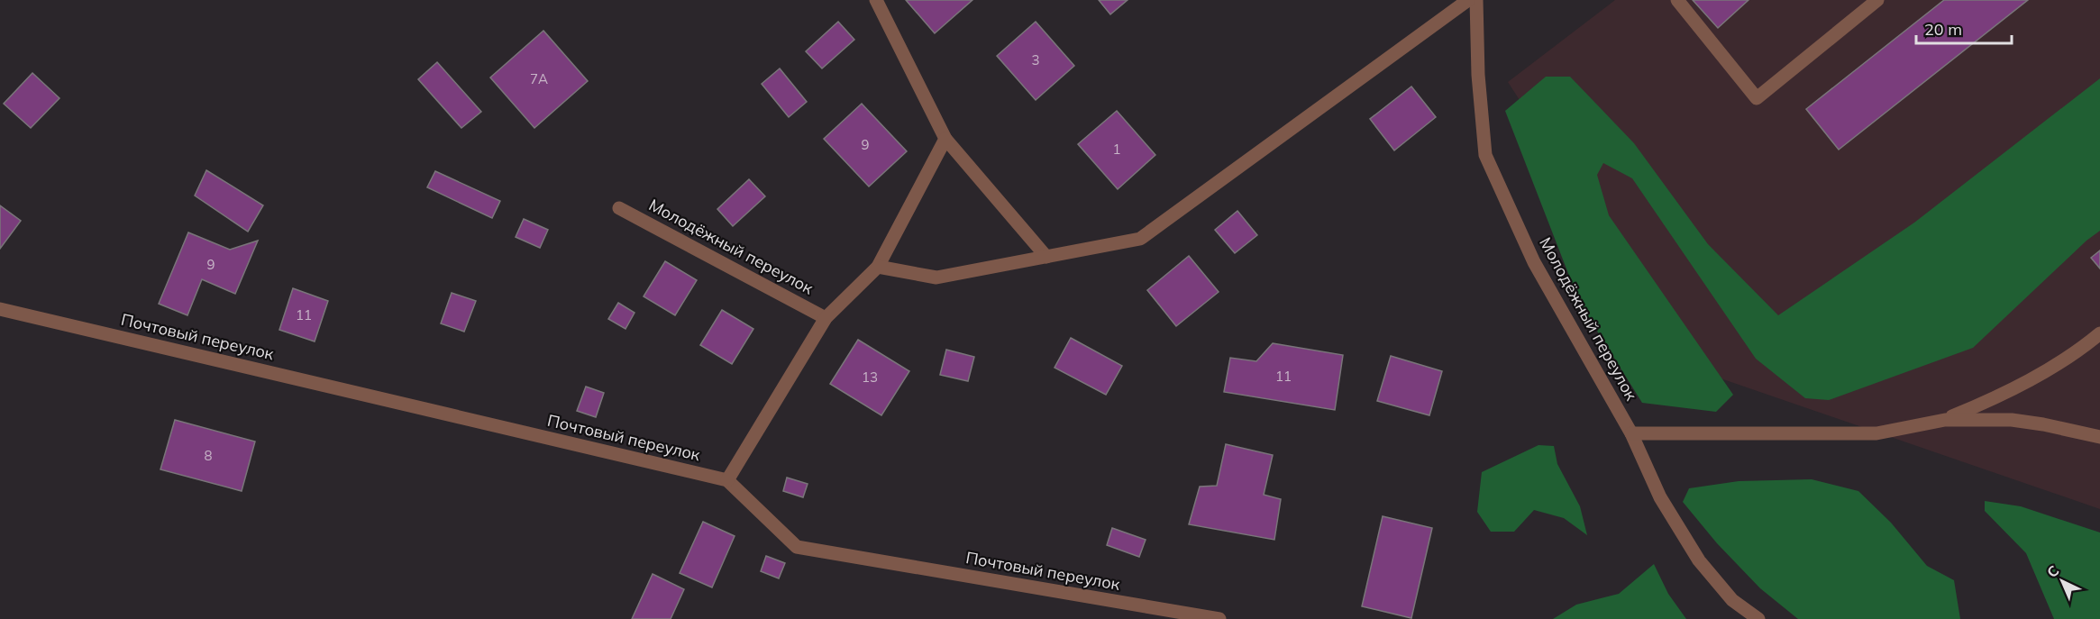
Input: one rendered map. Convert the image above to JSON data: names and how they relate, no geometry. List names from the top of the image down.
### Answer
{
  "streets": {
    "street": ["Молодёжный переулок", "Почтовый переулок"]
  },
  "house_numbers": [
    "3",
    "7А",
    "9",
    "1",
    "9",
    "11",
    "11",
    "13",
    "8"
  ],
  "scale_bar": "20 m",
  "north": "top left"
}
